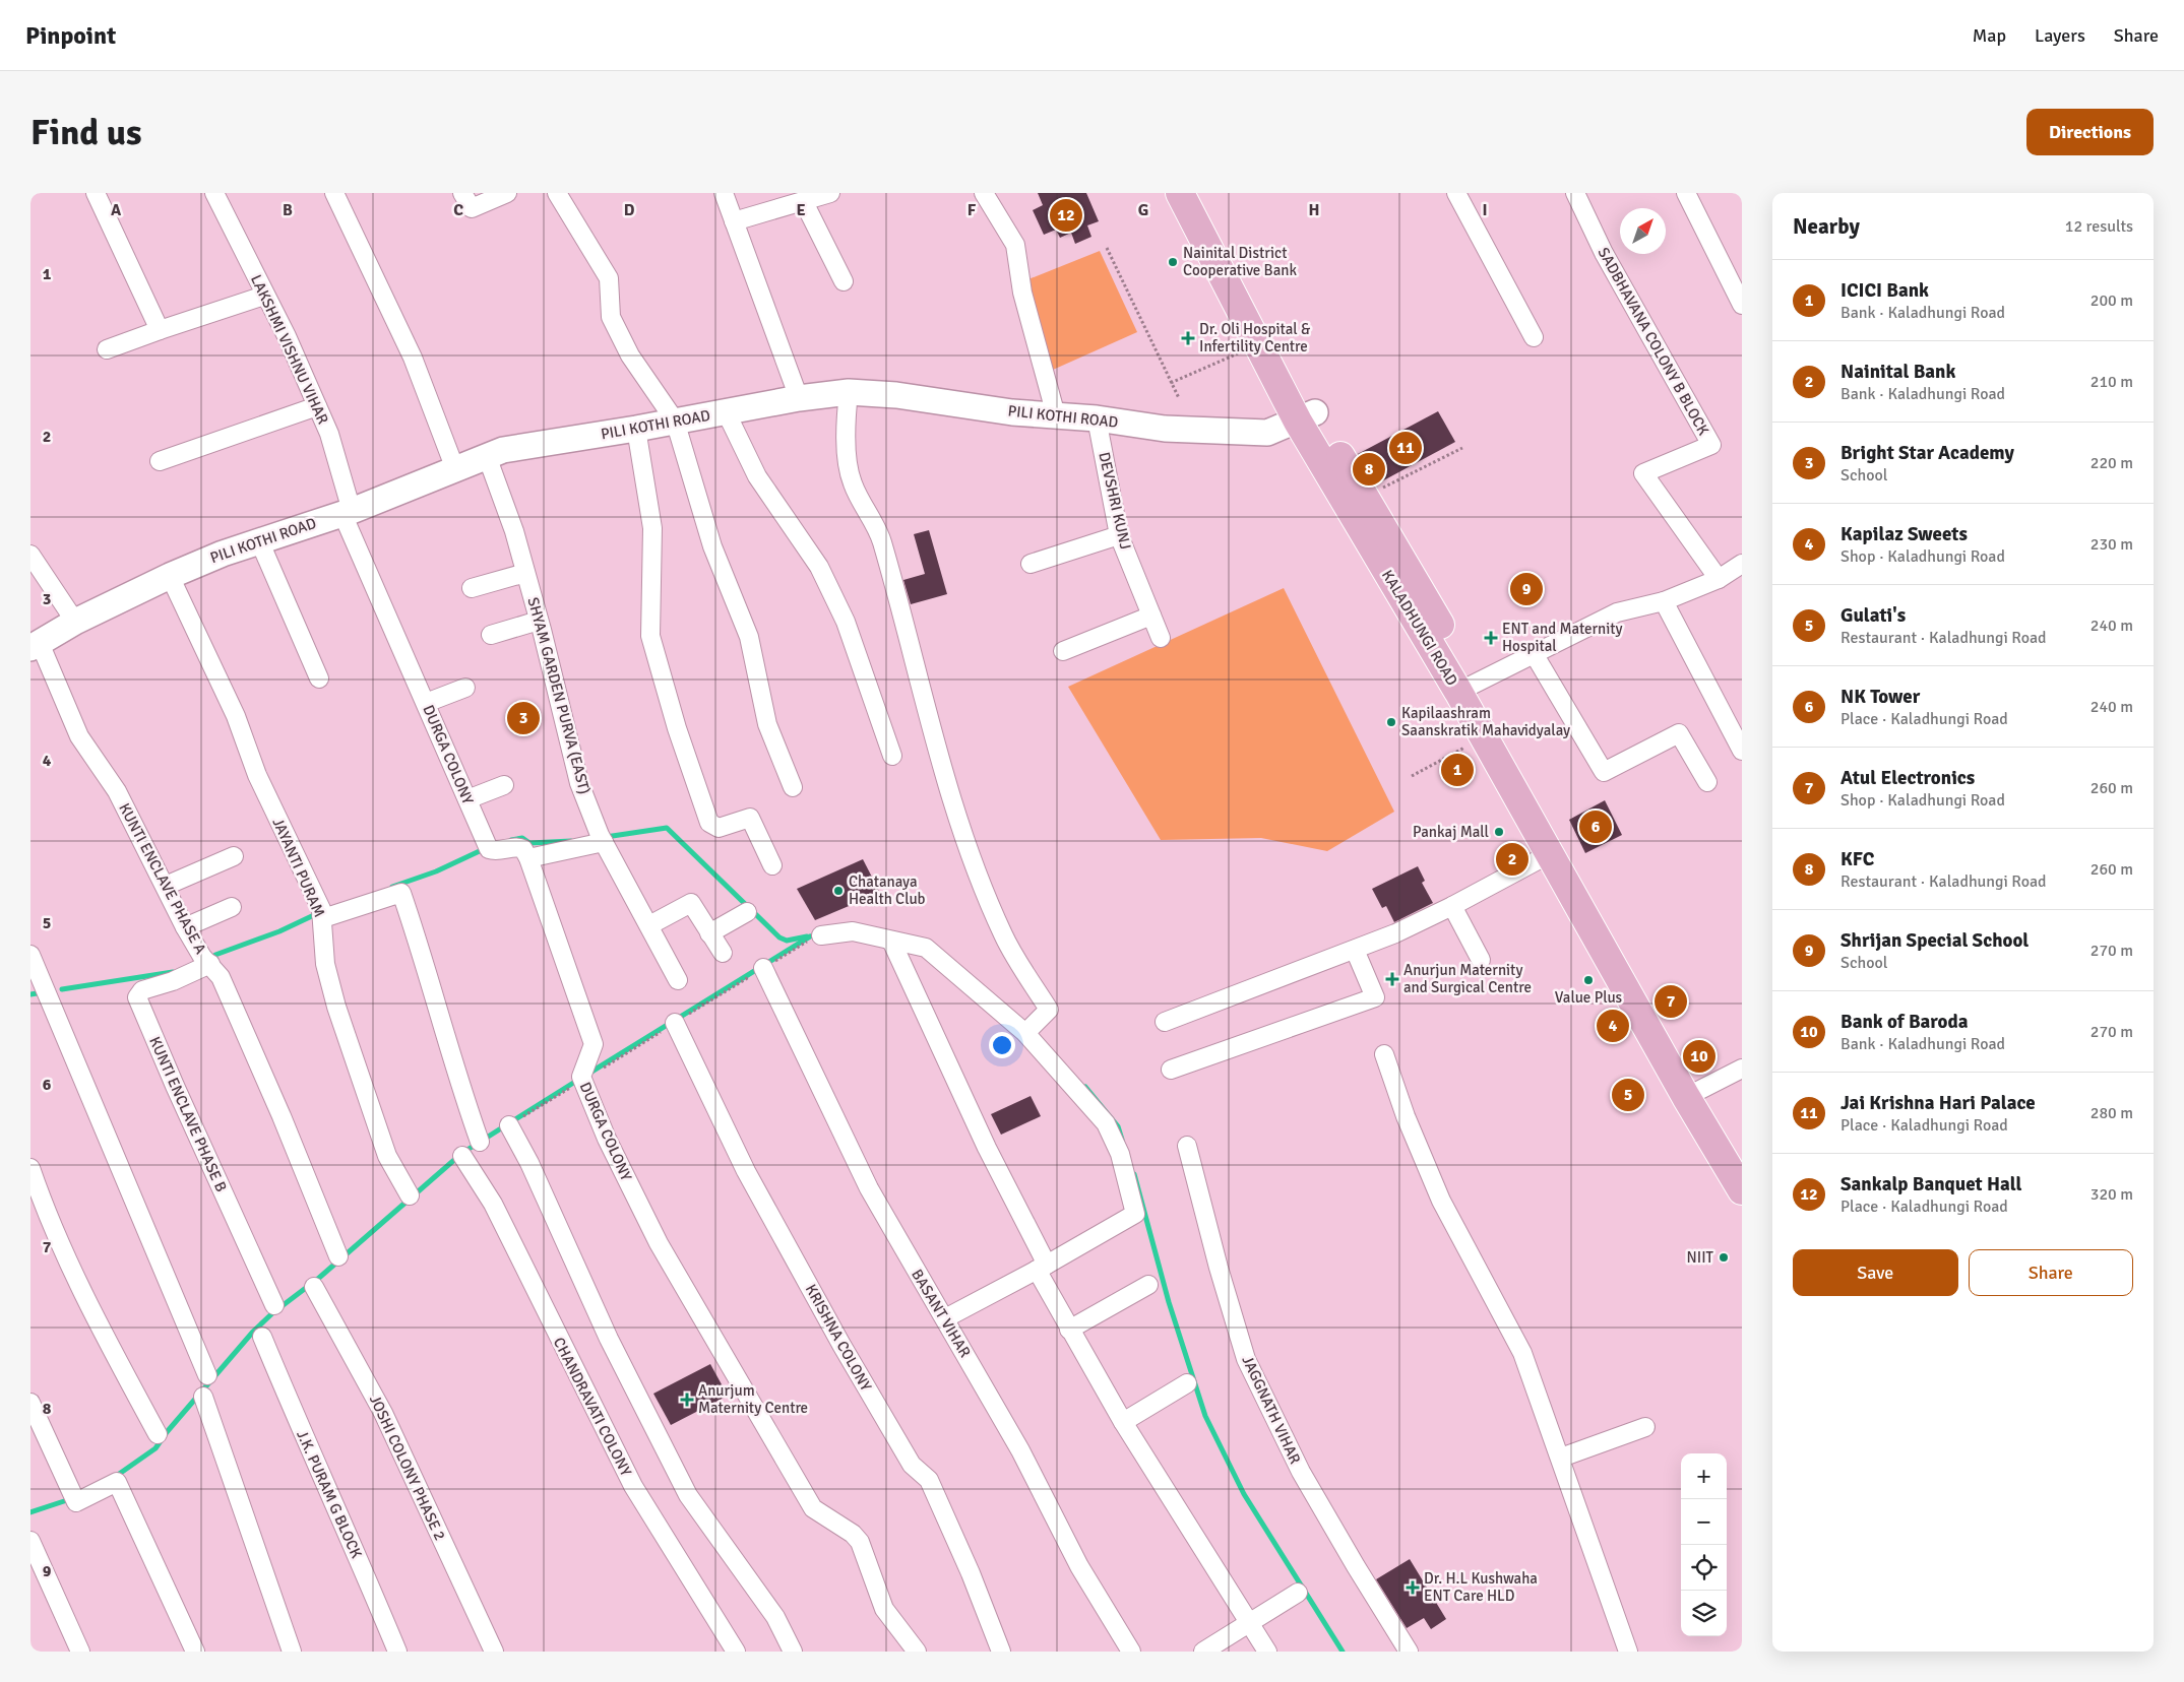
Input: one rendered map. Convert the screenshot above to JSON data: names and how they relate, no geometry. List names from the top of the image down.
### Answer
{
  "streets": {
    "main road": ["KALADHUNGI ROAD"],
    "street": [
      "SADBHAVANA COLONY B BLOCK",
      "LAKSHMI VISHNU VIHAR",
      "PILI KOTHI ROAD",
      "DEVSHRI KUNJ",
      "SHYAM GARDEN PURVA (EAST)",
      "DURGA COLONY",
      "JAYANTI PURAM",
      "KUNTI ENCLAVE PHASE A",
      "KUNTI ENCLAVE PHASE B",
      "BASANT VIHAR",
      "KRISHNA COLONY",
      "CHANDRAVATI COLONY",
      "JAGGNATH VIHAR",
      "JOSHI COLONY PHASE 2",
      "J.K. PURAM G BLOCK"
    ]
  },
  "crossings": [
    ["LAKSHMI VISHNU VIHAR", "PILI KOTHI ROAD"],
    ["LAKSHMI VISHNU VIHAR", "DURGA COLONY"],
    ["PILI KOTHI ROAD", "DEVSHRI KUNJ"],
    ["PILI KOTHI ROAD", "KALADHUNGI ROAD"],
    ["PILI KOTHI ROAD", "SHYAM GARDEN PURVA (EAST)"],
    ["PILI KOTHI ROAD", "DURGA COLONY"],
    ["PILI KOTHI ROAD", "JAYANTI PURAM"],
    ["PILI KOTHI ROAD", "KUNTI ENCLAVE PHASE A"],
    ["KUNTI ENCLAVE PHASE A", "KUNTI ENCLAVE PHASE B"]
  ],
  "places": {
    "other": [
      "Nainital District Cooperative Bank",
      "Kapilaashram Saanskratik Mahavidyalay",
      "Pankaj Mall",
      "Chatanaya Health Club",
      "Value Plus",
      "NIIT"
    ],
    "health": [
      "Dr. Oli Hospital & Infertility Centre",
      "ENT and Maternity Hospital",
      "Anurjun Maternity and Surgical Centre",
      "Anurjum Maternity Centre",
      "Dr. H.L Kushwaha ENT Care HLD"
    ]
  },
  "north": "top right",
  "page": {
    "header": "Pinpoint",
    "nav": ["Map", "Layers", "Share"],
    "buttons": [
      "Directions",
      ["Save", "Share"]
    ],
    "title": "Find us",
    "heading": ["Nearby", "12 results"],
    "pins": [
      "12",
      "11",
      "8",
      "9",
      "3",
      "1",
      "6",
      "2",
      "7",
      "4",
      "10",
      "5"
    ],
    "list": [
      {
        "mark": "1",
        "name": "ICICI Bank",
        "note": "Bank · Kaladhungi Road",
        "value": "200 m"
      },
      {
        "mark": "2",
        "name": "Nainital Bank",
        "note": "Bank · Kaladhungi Road",
        "value": "210 m"
      },
      {
        "mark": "3",
        "name": "Bright Star Academy",
        "note": "School",
        "value": "220 m"
      },
      {
        "mark": "4",
        "name": "Kapilaz Sweets",
        "note": "Shop · Kaladhungi Road",
        "value": "230 m"
      },
      {
        "mark": "5",
        "name": "Gulati's",
        "note": "Restaurant · Kaladhungi Road",
        "value": "240 m"
      },
      {
        "mark": "6",
        "name": "NK Tower",
        "note": "Place · Kaladhungi Road",
        "value": "240 m"
      },
      {
        "mark": "7",
        "name": "Atul Electronics",
        "note": "Shop · Kaladhungi Road",
        "value": "260 m"
      },
      {
        "mark": "8",
        "name": "KFC",
        "note": "Restaurant · Kaladhungi Road",
        "value": "260 m"
      },
      {
        "mark": "9",
        "name": "Shrijan Special School",
        "note": "School",
        "value": "270 m"
      },
      {
        "mark": "10",
        "name": "Bank of Baroda",
        "note": "Bank · Kaladhungi Road",
        "value": "270 m"
      },
      {
        "mark": "11",
        "name": "Jai Krishna Hari Palace",
        "note": "Place · Kaladhungi Road",
        "value": "280 m"
      },
      {
        "mark": "12",
        "name": "Sankalp Banquet Hall",
        "note": "Place · Kaladhungi Road",
        "value": "320 m"
      }
    ],
    "map_buttons": ["+", "−"]
  },
  "grid": {
    "columns": [
      "A",
      "B",
      "C",
      "D",
      "E",
      "F",
      "G",
      "H",
      "I"
    ],
    "rows": [
      "1",
      "2",
      "3",
      "4",
      "5",
      "6",
      "7",
      "8",
      "9"
    ]
  }
}
